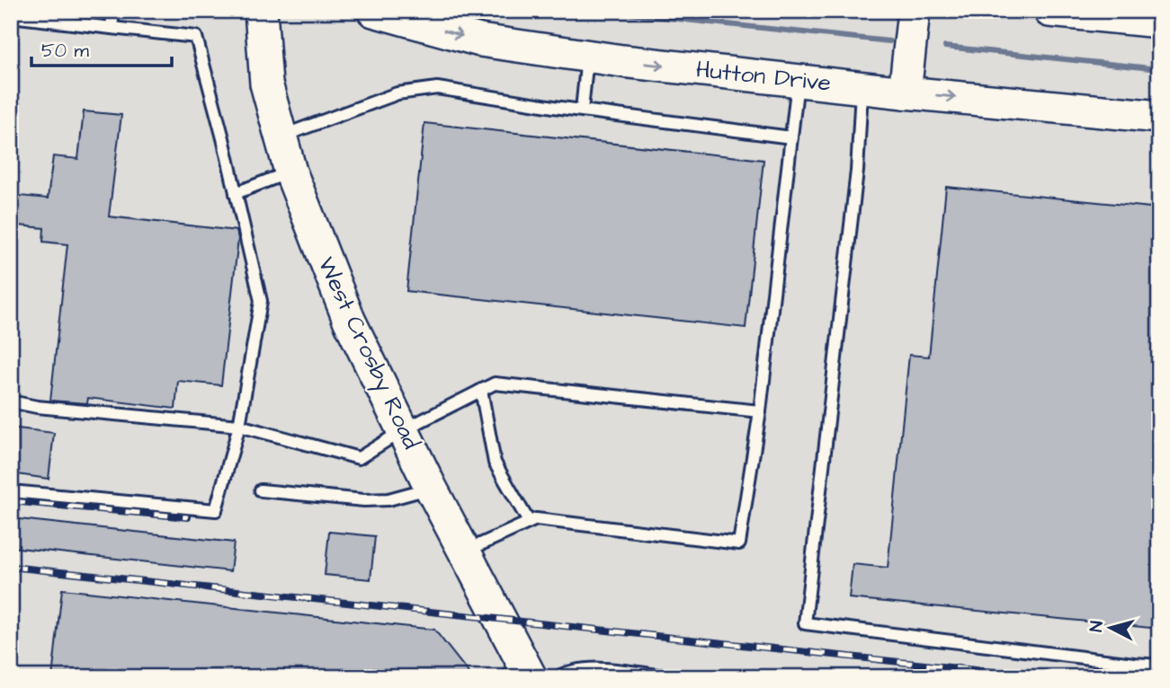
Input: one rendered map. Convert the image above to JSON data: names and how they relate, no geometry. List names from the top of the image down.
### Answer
{
  "streets": {
    "street": ["Hutton Drive", "West Crosby Road"]
  },
  "one_way": ["Hutton Drive"],
  "scale_bar": "50 m",
  "north": "left"
}
